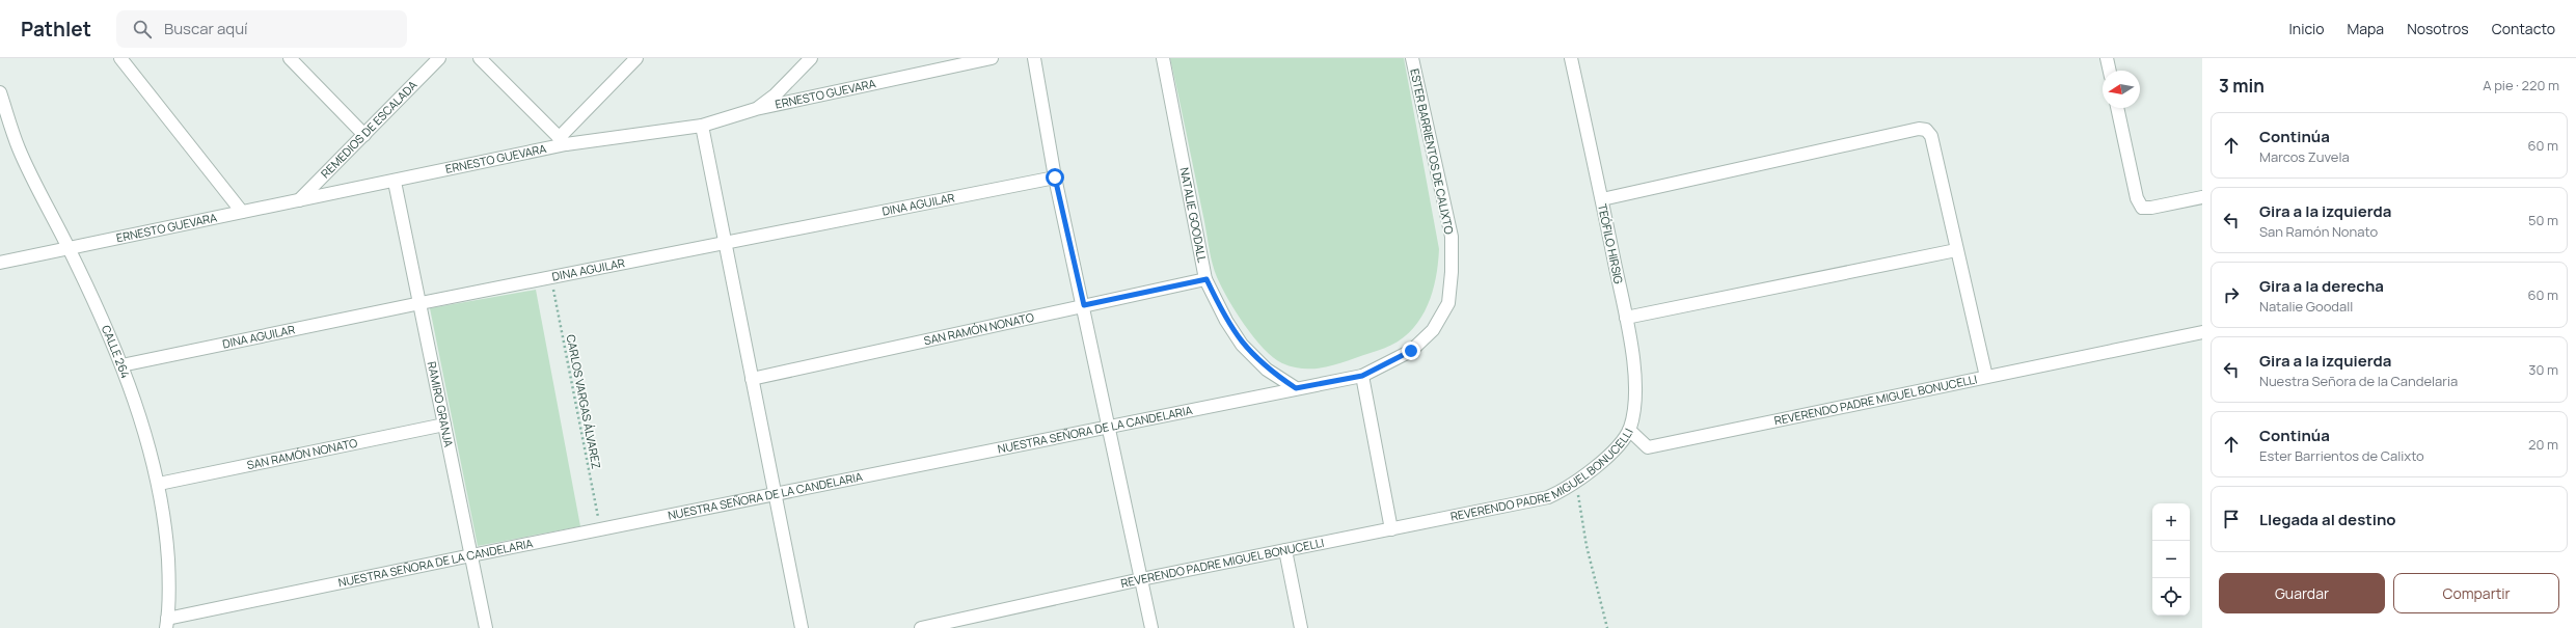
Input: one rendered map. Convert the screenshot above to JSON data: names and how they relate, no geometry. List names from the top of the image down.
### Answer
{
  "streets": {
    "street": [
      "ERNESTO GUEVARA",
      "REMEDIOS DE ESCALADA",
      "ESTER BARRIENTOS DE CALIXTO",
      "DINA AGUILAR",
      "NATALIE GOODALL",
      "TEÓFILO HIRSIG",
      "SAN RAMÓN NONATO",
      "CALLE 264",
      "REVERENDO PADRE MIGUEL BONUCELLI",
      "RAMIRO GRANJA",
      "NUESTRA SEÑORA DE LA CANDELARIA"
    ],
    "path": ["CARLOS VARGAS ÁLVAREZ"]
  },
  "crossings": [
    ["ERNESTO GUEVARA", "REMEDIOS DE ESCALADA"],
    ["ERNESTO GUEVARA", "CALLE 264"],
    ["ERNESTO GUEVARA", "RAMIRO GRANJA"],
    ["ESTER BARRIENTOS DE CALIXTO", "NUESTRA SEÑORA DE LA CANDELARIA"],
    ["DINA AGUILAR", "CALLE 264"],
    ["DINA AGUILAR", "CARLOS VARGAS ÁLVAREZ"],
    ["DINA AGUILAR", "RAMIRO GRANJA"],
    ["NATALIE GOODALL", "SAN RAMÓN NONATO"],
    ["NATALIE GOODALL", "NUESTRA SEÑORA DE LA CANDELARIA"],
    ["TEÓFILO HIRSIG", "REVERENDO PADRE MIGUEL BONUCELLI"],
    ["SAN RAMÓN NONATO", "CALLE 264"],
    ["SAN RAMÓN NONATO", "RAMIRO GRANJA"],
    ["CALLE 264", "NUESTRA SEÑORA DE LA CANDELARIA"],
    ["CARLOS VARGAS ÁLVAREZ", "NUESTRA SEÑORA DE LA CANDELARIA"],
    ["RAMIRO GRANJA", "NUESTRA SEÑORA DE LA CANDELARIA"]
  ],
  "north": "left",
  "page": {
    "header": "Pathlet",
    "search": "Buscar aquí",
    "nav": [
      "Inicio",
      "Mapa",
      "Nosotros",
      "Contacto"
    ],
    "heading": ["3 min", "A pie · 220 m"],
    "list": [
      ["Continúa", "Marcos Zuvela", "60 m"],
      ["Gira a la izquierda", "San Ramón Nonato", "50 m"],
      ["Gira a la derecha", "Natalie Goodall", "60 m"],
      ["Gira a la izquierda", "Nuestra Señora de la Candelaria", "30 m"],
      ["Continúa", "Ester Barrientos de Calixto", "20 m"],
      "Llegada al destino"
    ],
    "map_buttons": ["+", "−"],
    "buttons": ["Guardar", "Compartir"]
  }
}
